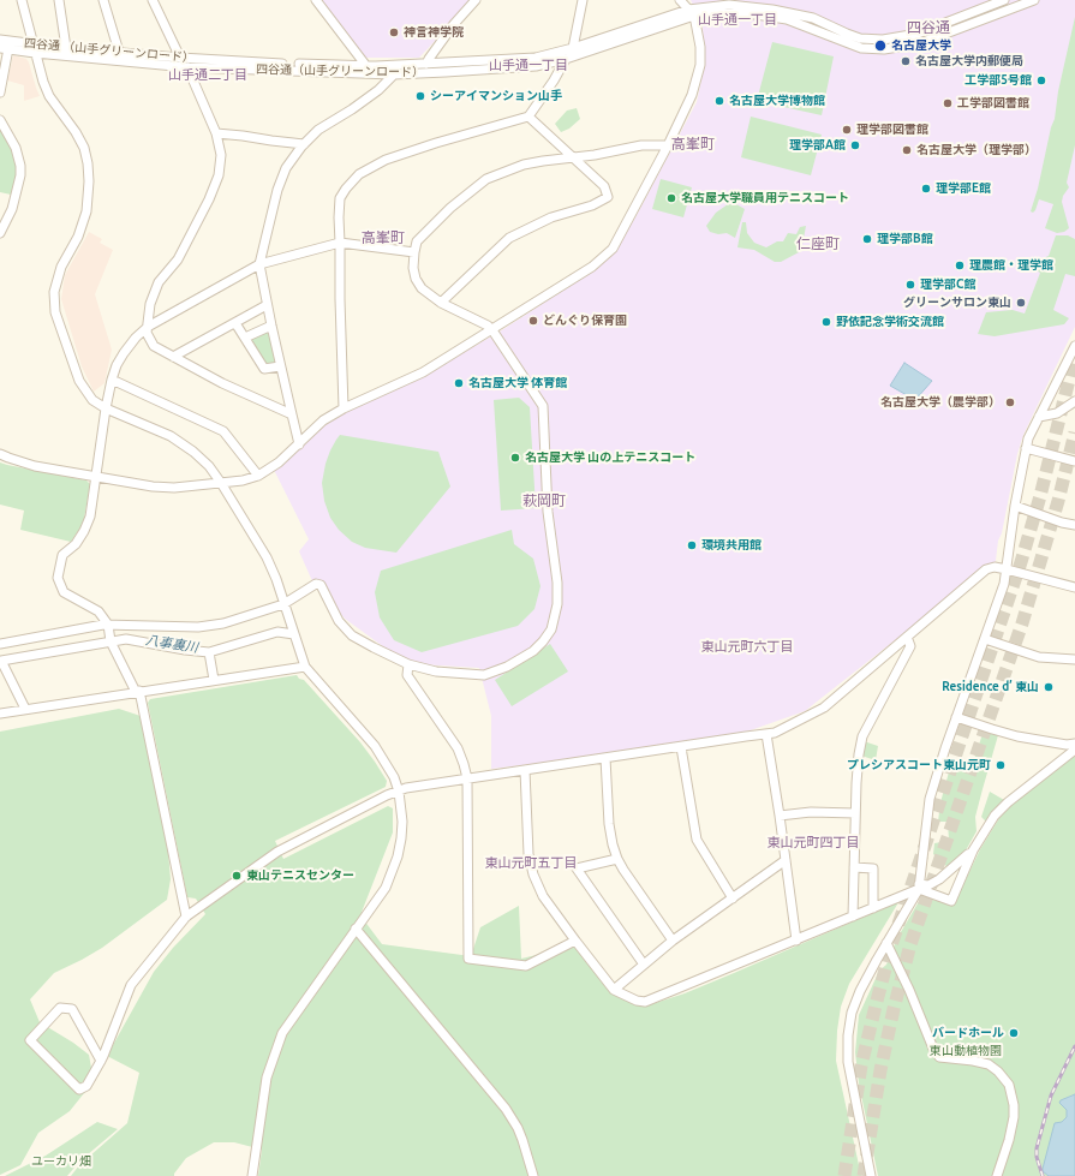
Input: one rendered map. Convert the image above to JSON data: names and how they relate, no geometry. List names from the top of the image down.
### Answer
{
  "streets": {
    "street": ["四谷通 （山手グリーンロード）", "四谷通（山手グリーンロード）"]
  },
  "crossings": [
    ["四谷通 （山手グリーンロード）", "四谷通（山手グリーンロード）"]
  ],
  "districts": [
    "山手通一丁目",
    "四谷通",
    "山手通一丁目",
    "山手通二丁目",
    "高峯町",
    "高峯町",
    "仁座町",
    "萩岡町",
    "東山元町六丁目",
    "東山元町四丁目",
    "東山元町五丁目"
  ],
  "water": ["八事裏川"],
  "parks": ["東山動植物園", "ユーカリ畑"],
  "places": [
    "神言神学院",
    "名古屋大学",
    "名古屋大学内郵便局",
    "工学部5号館",
    "シーアイマンション山手",
    "名古屋大学博物館",
    "工学部図書館",
    "理学部図書館",
    "理学部A館",
    "名古屋大学（理学部）",
    "理学部E館",
    "名古屋大学職員用テニスコート",
    "理学部B館",
    "理農館・理学館",
    "理学部C館",
    "グリーンサロン東山",
    "どんぐり保育園",
    "野依記念学術交流館",
    "名古屋大学 体育館",
    "名古屋大学（農学部）",
    "名古屋大学 山の上テニスコート",
    "環境共用館",
    "Residence d’ 東山",
    "プレシアスコート東山元町",
    "東山テニスセンター",
    "バードホール"
  ]
}
